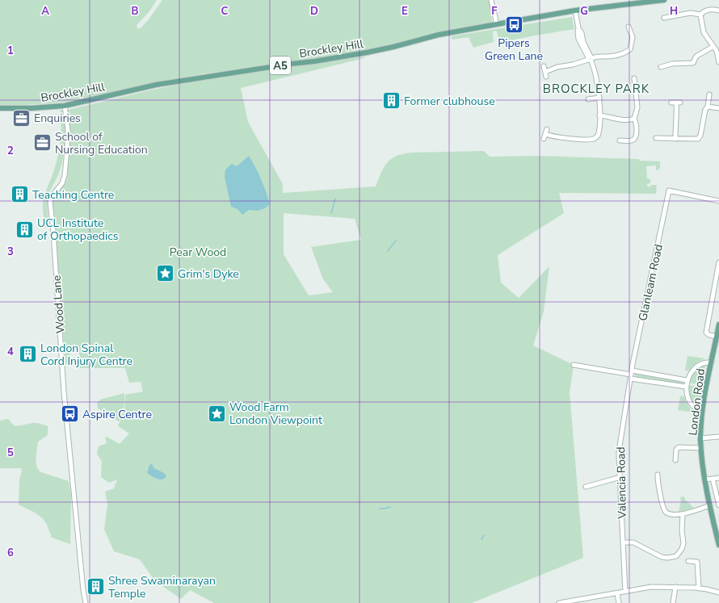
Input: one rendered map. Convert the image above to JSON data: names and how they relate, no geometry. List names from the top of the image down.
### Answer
{
  "streets": {
    "main road": ["Brockley Hill", "A5", "London Road"],
    "street": ["Glanleam Road", "Wood Lane", "Valencia Road"]
  },
  "crossings": [
    ["Brockley Hill", "Wood Lane"],
    ["Glanleam Road", "Valencia Road"]
  ],
  "districts": ["BROCKLEY PARK"],
  "parks": ["Pear Wood"],
  "places": {
    "bus stop": ["Pipers Green Lane", "Aspire Centre"],
    "building": [
      "Former clubhouse",
      "Teaching Centre",
      "UCL Institute of Orthopaedics",
      "London Spinal Cord Injury Centre",
      "Shree Swaminarayan Temple"
    ],
    "office": ["Enquiries", "School of Nursing Education"],
    "place": ["Grim's Dyke", "Wood Farm London Viewpoint"]
  },
  "grid": {
    "columns": [
      "A",
      "B",
      "C",
      "D",
      "E",
      "F",
      "G",
      "H"
    ],
    "rows": [
      "1",
      "2",
      "3",
      "4",
      "5",
      "6"
    ]
  }
}
